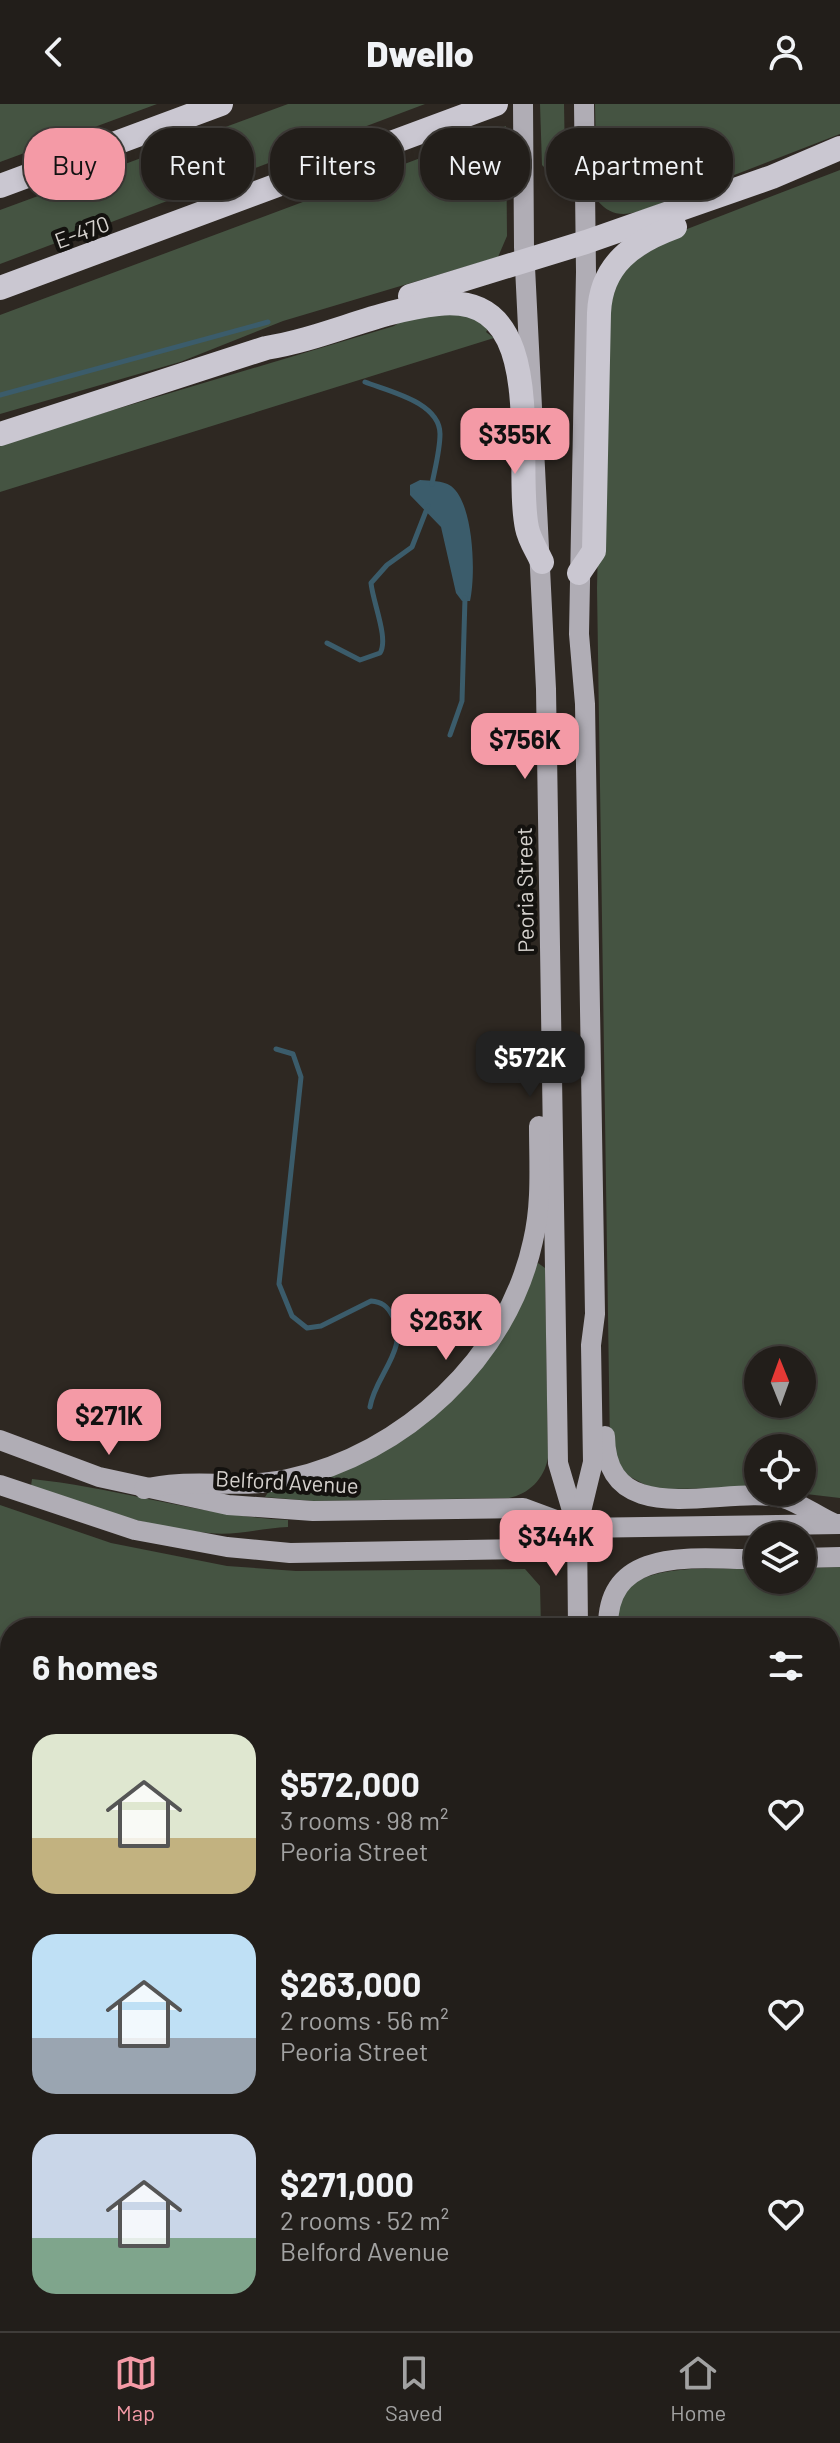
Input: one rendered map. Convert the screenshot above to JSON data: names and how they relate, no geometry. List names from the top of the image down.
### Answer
{
  "streets": {
    "highway": ["E-470"],
    "main road": ["Peoria Street", "Belford Avenue"]
  },
  "crossings": [
    ["Peoria Street", "Belford Avenue"]
  ],
  "north": "top",
  "page": {
    "header": "Dwello",
    "chip": [
      "Buy",
      "Rent",
      "Filters",
      "New",
      "Apartment"
    ],
    "price": [
      "$355K",
      "$756K",
      "$572K",
      "$263K",
      "$271K",
      "$344K"
    ],
    "heading": "6 homes",
    "list": [
      {
        "name": "$572,000",
        "note": "3 rooms · 98 m² · Peoria Street"
      },
      {
        "name": "$263,000",
        "note": "2 rooms · 56 m² · Peoria Street"
      },
      {
        "name": "$271,000",
        "note": "2 rooms · 52 m² · Belford Avenue"
      }
    ],
    "tabs": ["Map", "Saved", "Home"]
  }
}
